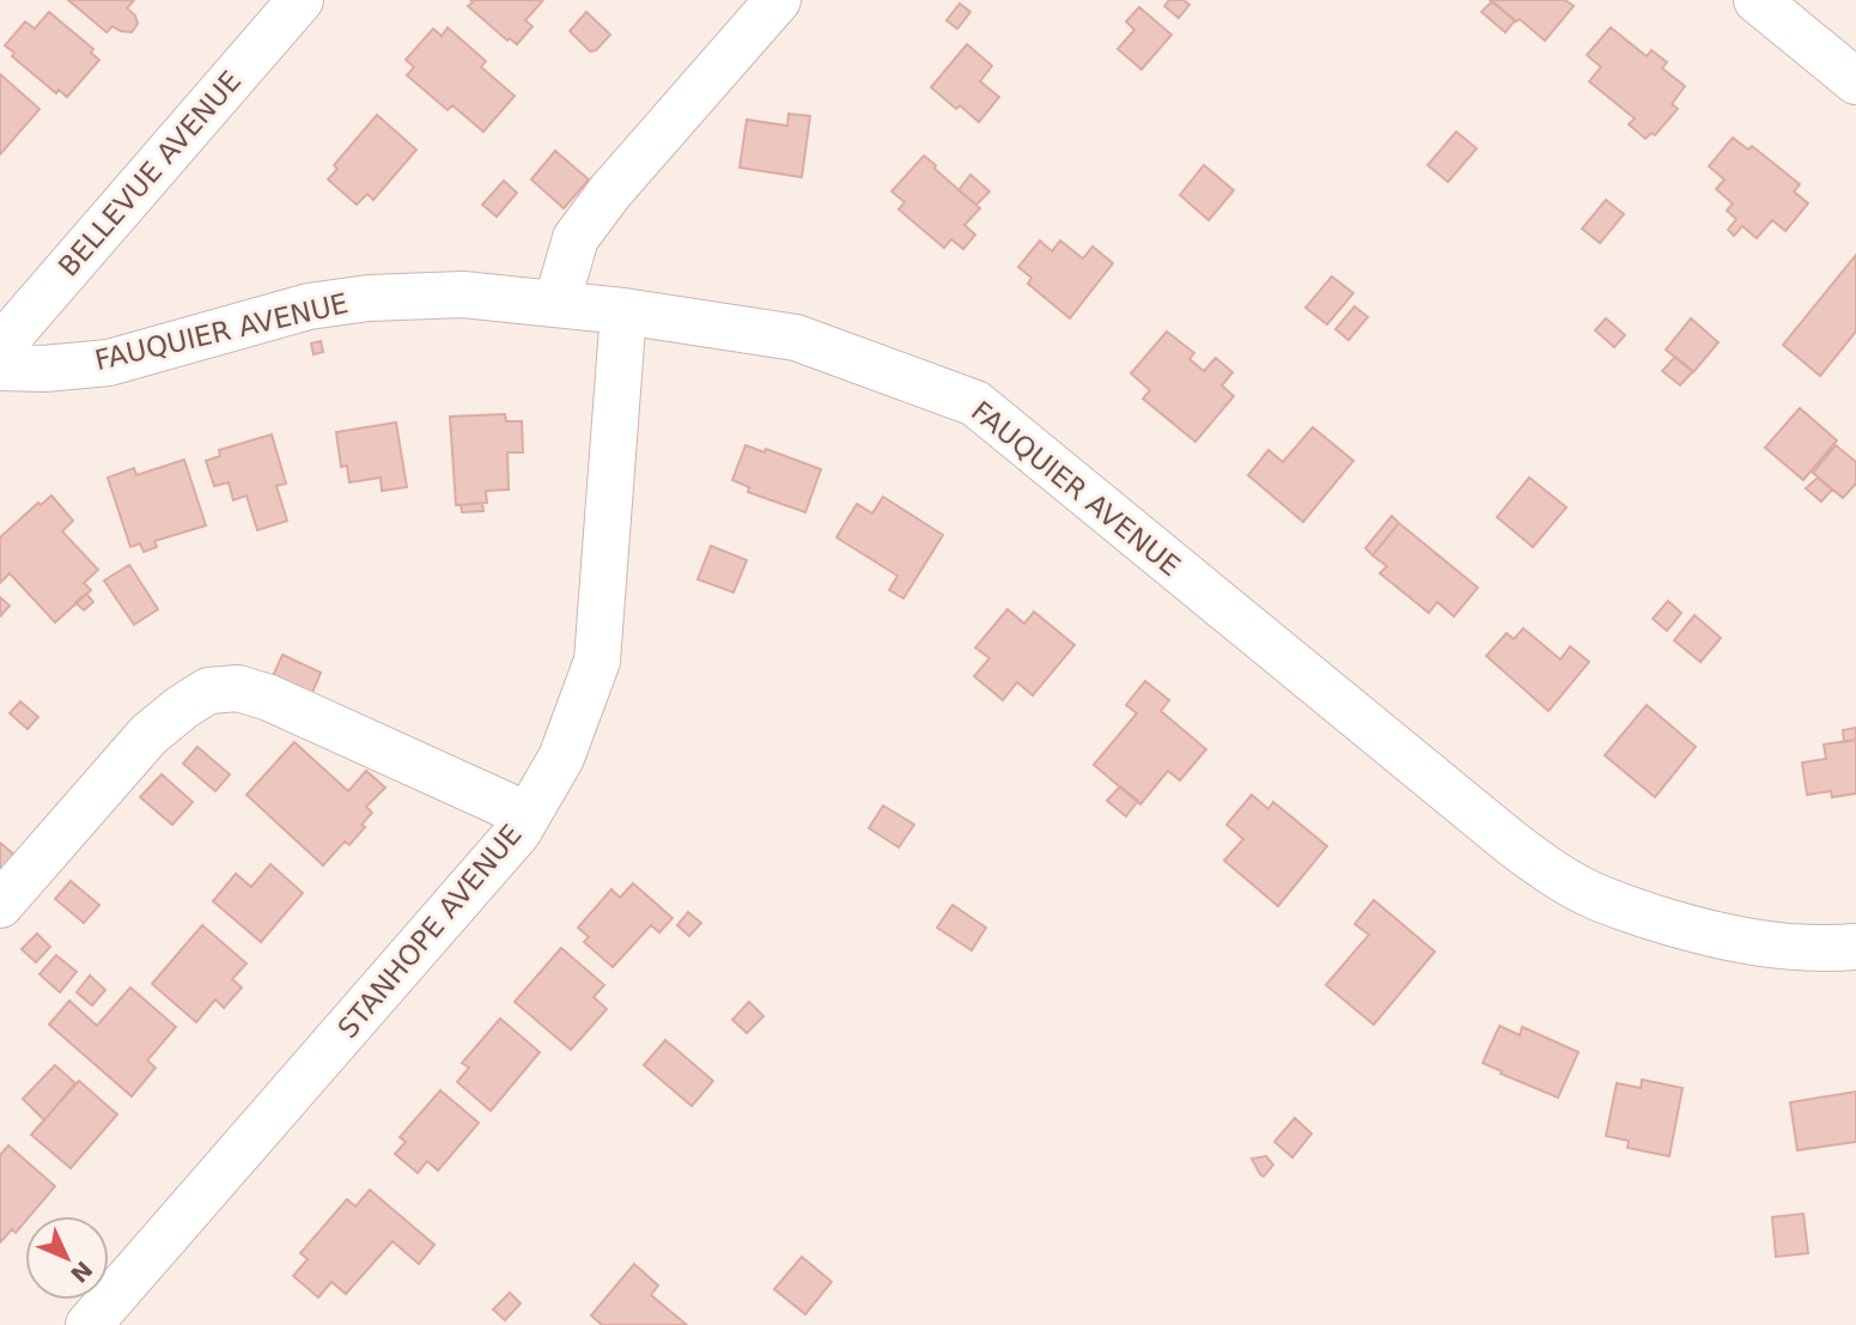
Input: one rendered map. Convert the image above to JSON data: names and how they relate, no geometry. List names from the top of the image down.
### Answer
{
  "streets": {
    "street": ["BELLEVUE AVENUE", "FAUQUIER AVENUE", "STANHOPE AVENUE"]
  },
  "crossings": [
    ["FAUQUIER AVENUE", "STANHOPE AVENUE"]
  ],
  "north": "bottom right"
}
